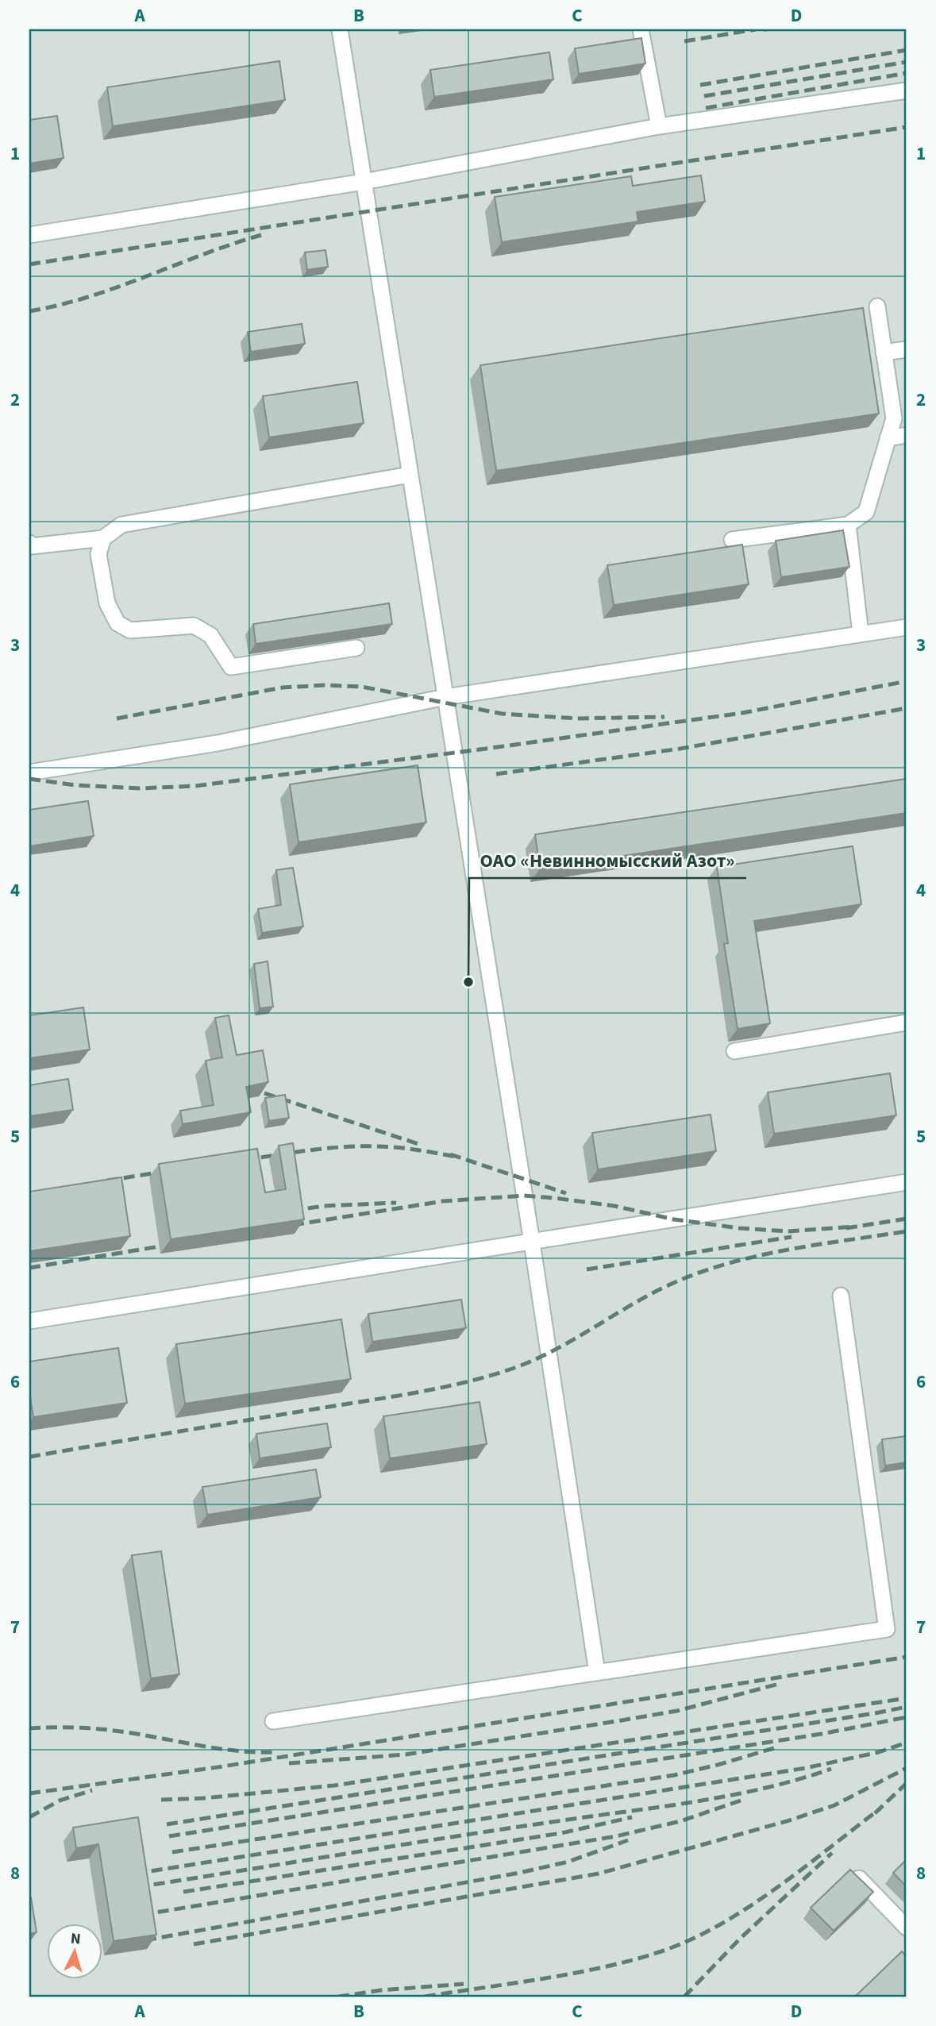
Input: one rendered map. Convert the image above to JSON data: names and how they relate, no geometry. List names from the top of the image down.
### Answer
{
  "places": ["ОАО «Невинномысский Азот»"],
  "north": "top",
  "grid": {
    "columns": [
      "A",
      "B",
      "C",
      "D"
    ],
    "rows": [
      "1",
      "2",
      "3",
      "4",
      "5",
      "6",
      "7",
      "8"
    ]
  }
}
